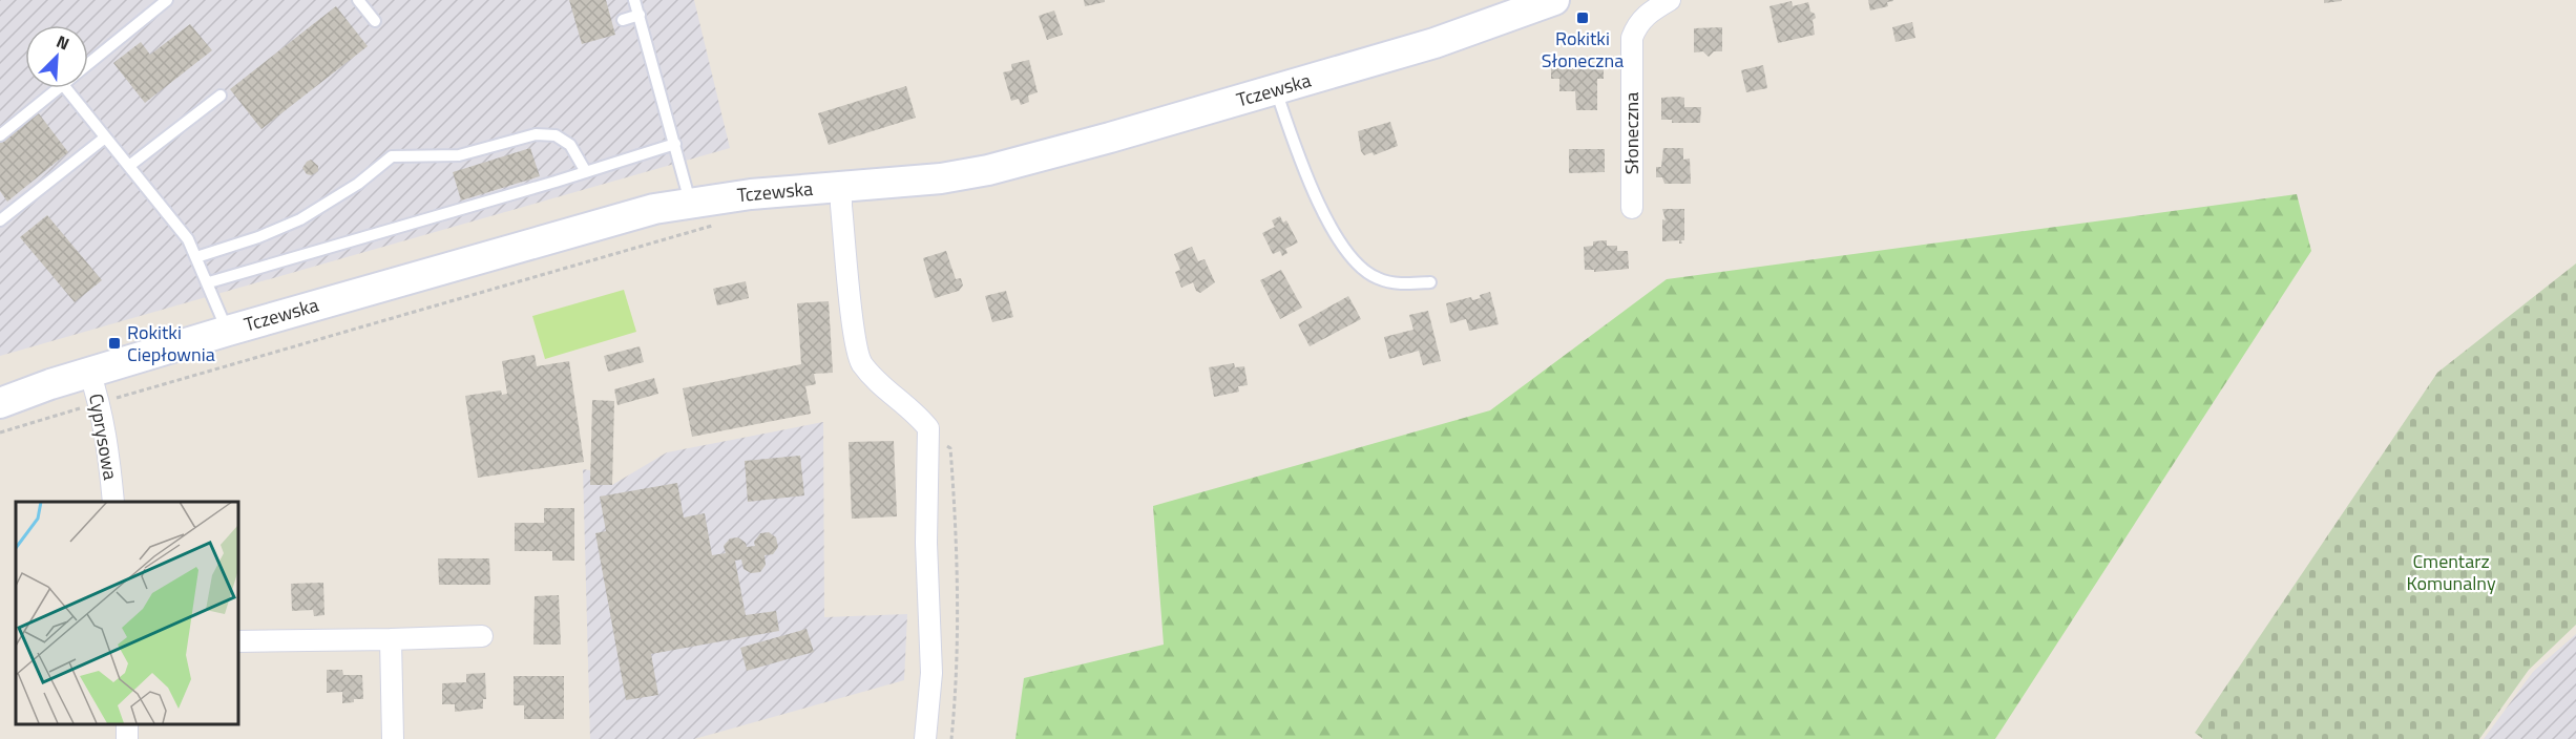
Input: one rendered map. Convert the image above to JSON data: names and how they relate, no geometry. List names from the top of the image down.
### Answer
{
  "streets": {
    "street": ["Tczewska", "Słoneczna", "Cyprysowa"]
  },
  "crossings": [
    ["Tczewska", "Cyprysowa"]
  ],
  "parks": ["Cmentarz Komunalny"],
  "places": {
    "transit": ["Rokitki Słoneczna", "Rokitki Ciepłownia"]
  },
  "north": "top right"
}
